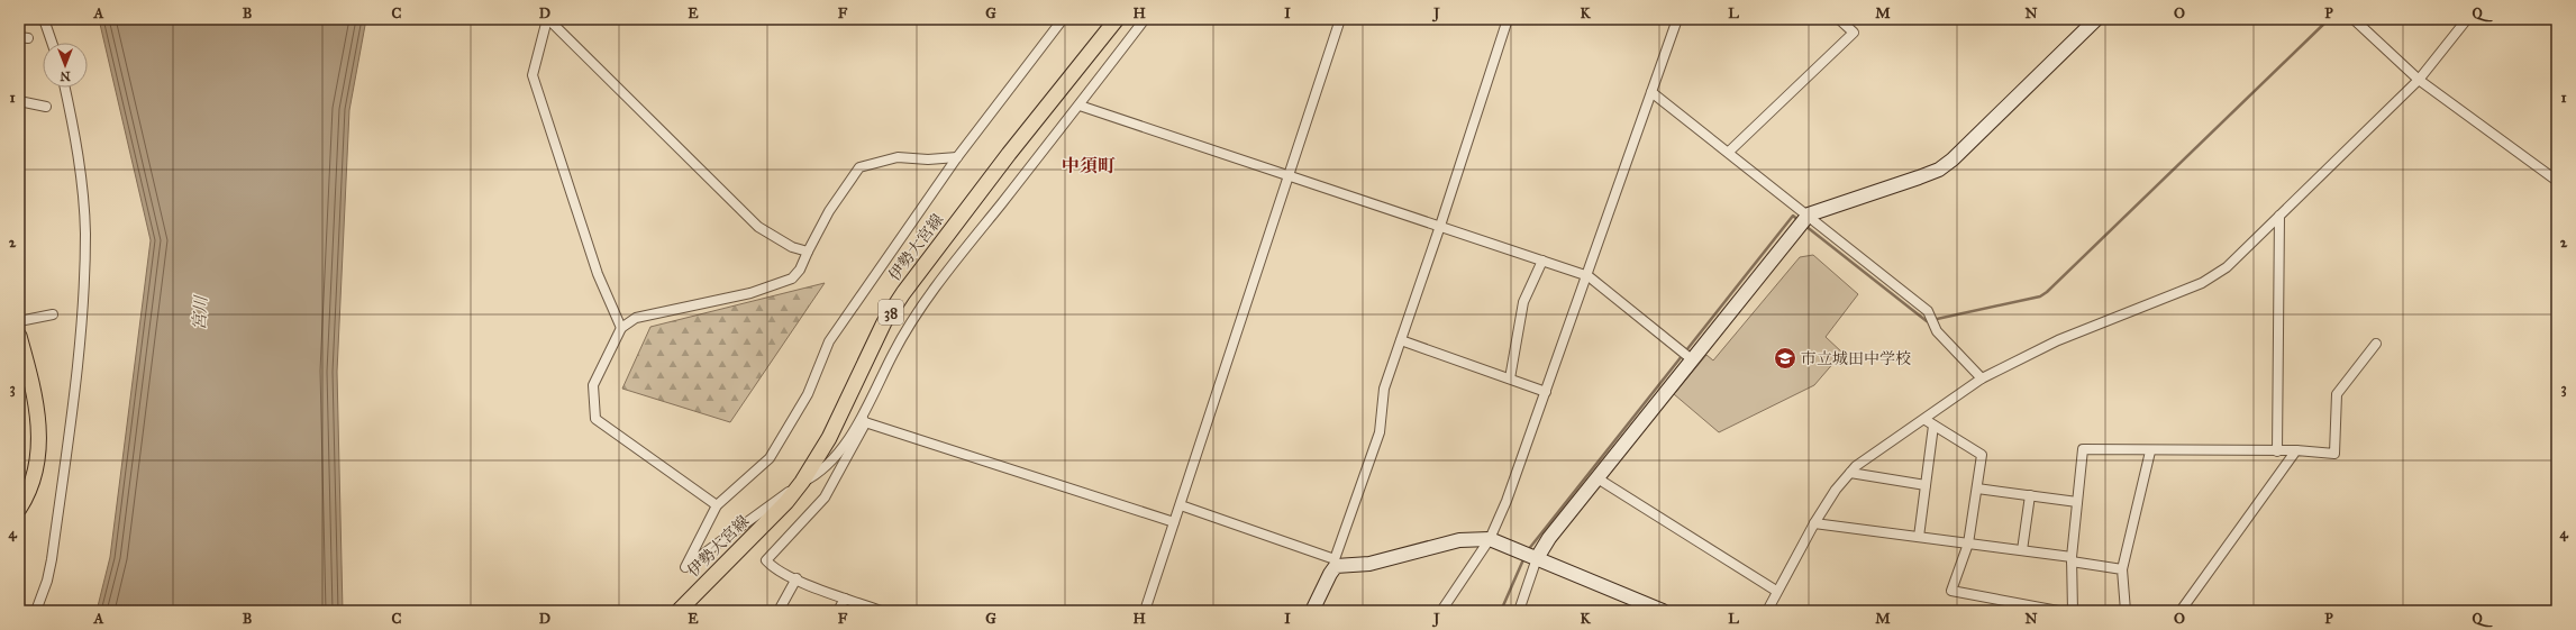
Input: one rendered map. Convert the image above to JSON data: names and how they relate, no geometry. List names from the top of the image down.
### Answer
{
  "streets": {
    "main road": ["伊勢大宮線", "38"]
  },
  "districts": ["中須町"],
  "water": ["宮川"],
  "places": {
    "school or university": ["市立城田中学校"]
  },
  "north": "bottom",
  "grid": {
    "columns": [
      "A",
      "B",
      "C",
      "D",
      "E",
      "F",
      "G",
      "H",
      "I",
      "J",
      "K",
      "L",
      "M",
      "N",
      "O",
      "P",
      "Q"
    ],
    "rows": [
      "1",
      "2",
      "3",
      "4"
    ]
  }
}
